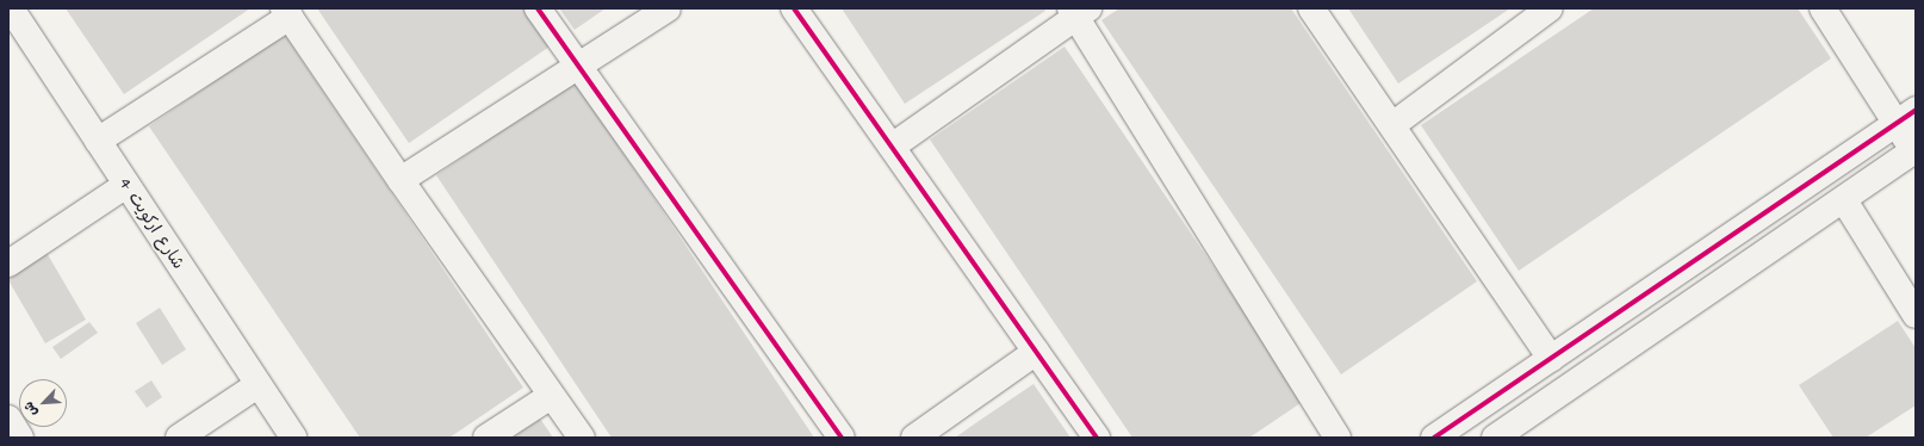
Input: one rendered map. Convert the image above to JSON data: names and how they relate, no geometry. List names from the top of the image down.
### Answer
{
  "streets": {
    "street": ["شارع اركويت 4"]
  },
  "north": "bottom left"
}
